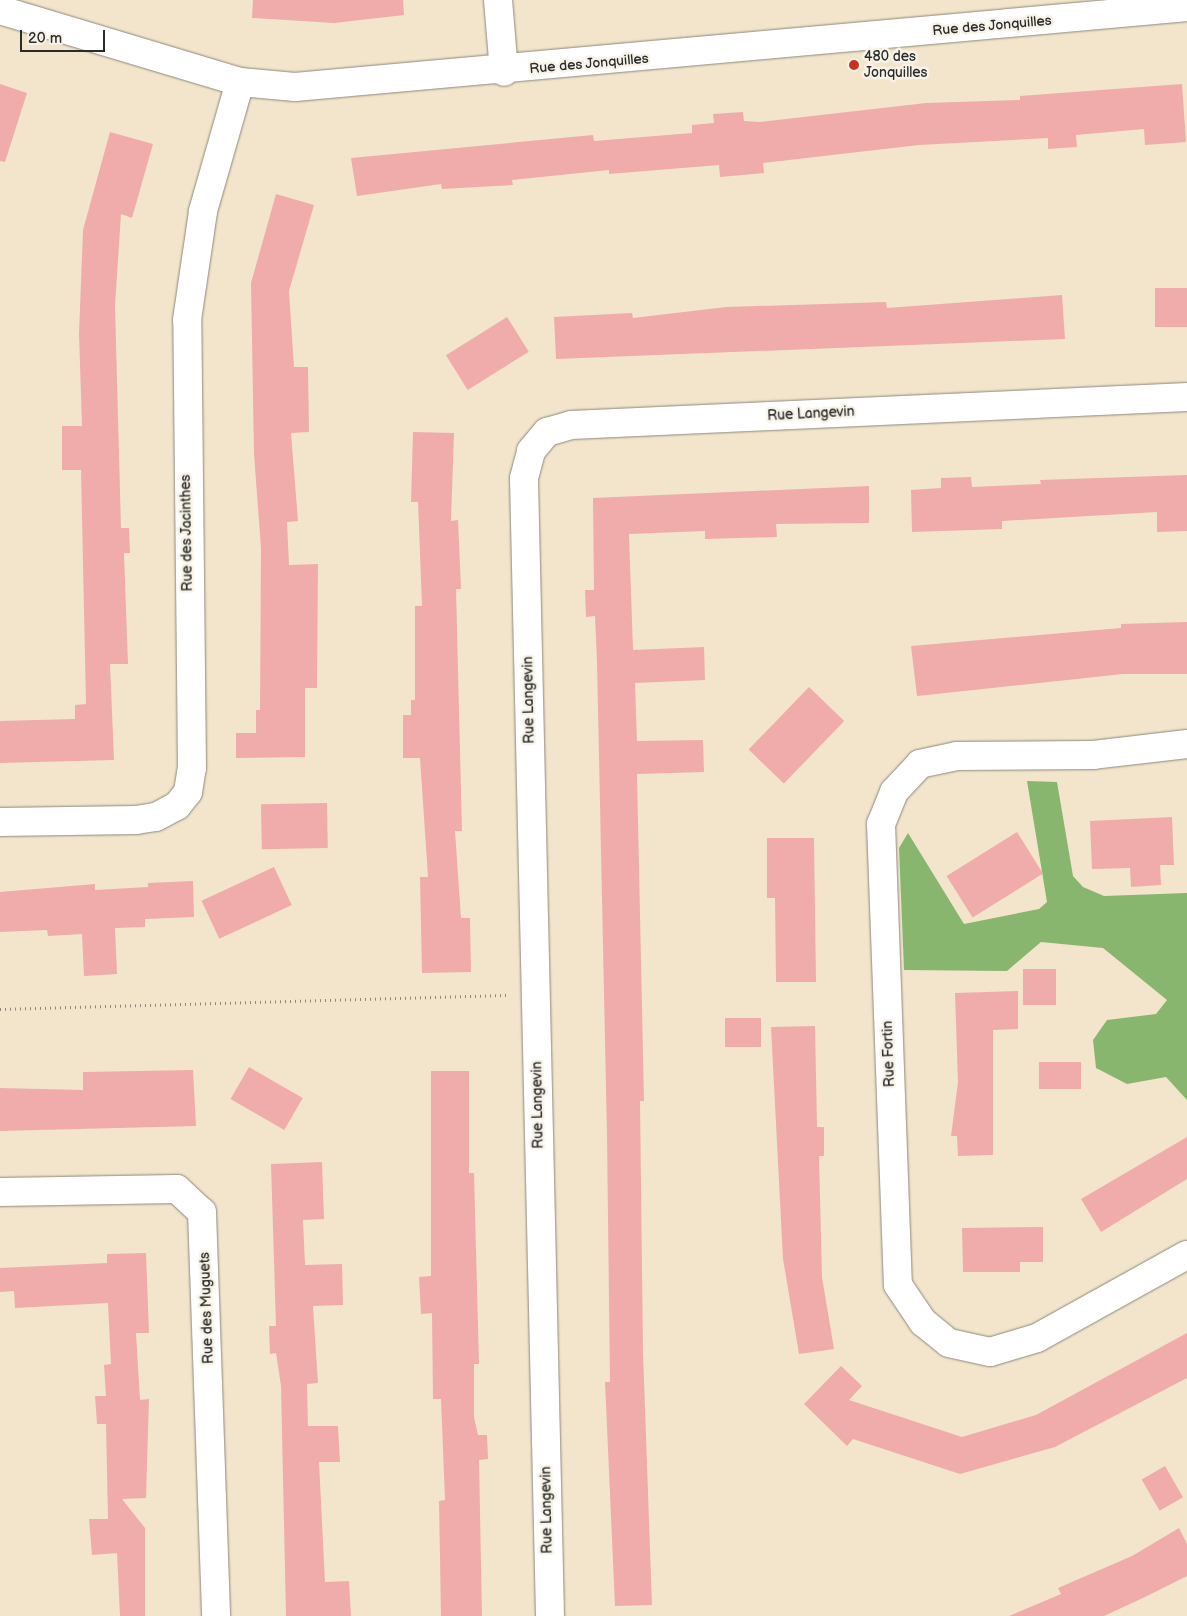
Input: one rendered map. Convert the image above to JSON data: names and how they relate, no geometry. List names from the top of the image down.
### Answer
{
  "streets": {
    "street": [
      "Rue des Jonquilles",
      "Rue Langevin",
      "Rue des Jacinthes",
      "Rue Fortin",
      "Rue des Muguets"
    ]
  },
  "crossings": [
    ["Rue des Jonquilles", "Rue des Jacinthes"]
  ],
  "places": ["480 des Jonquilles"],
  "scale_bar": "20 m"
}
